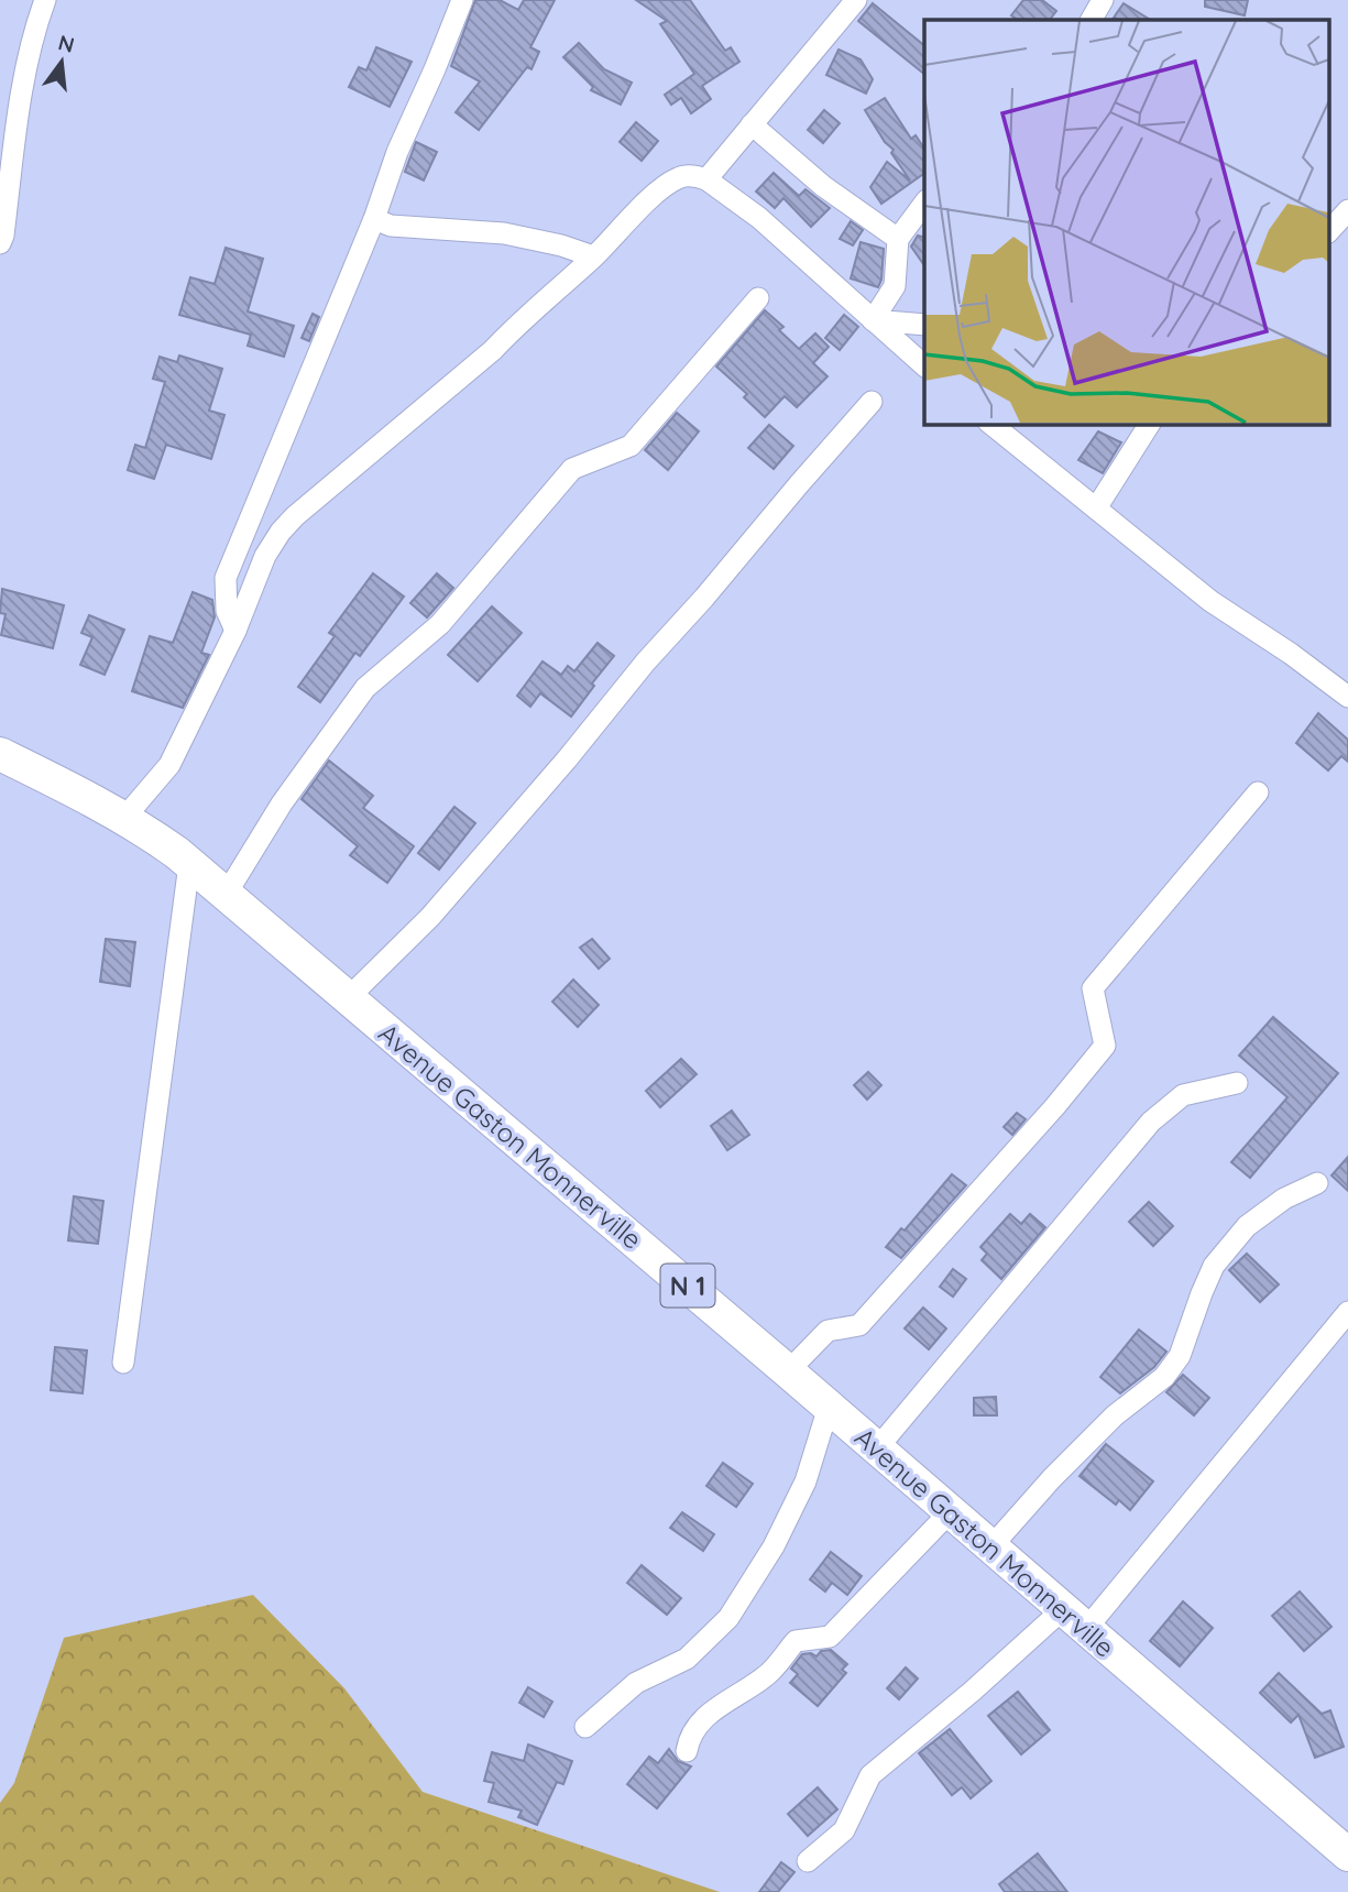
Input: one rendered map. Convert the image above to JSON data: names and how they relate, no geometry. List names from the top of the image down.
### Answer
{
  "streets": {
    "main road": ["Avenue Gaston Monnerville", "N 1"]
  },
  "north": "top"
}
